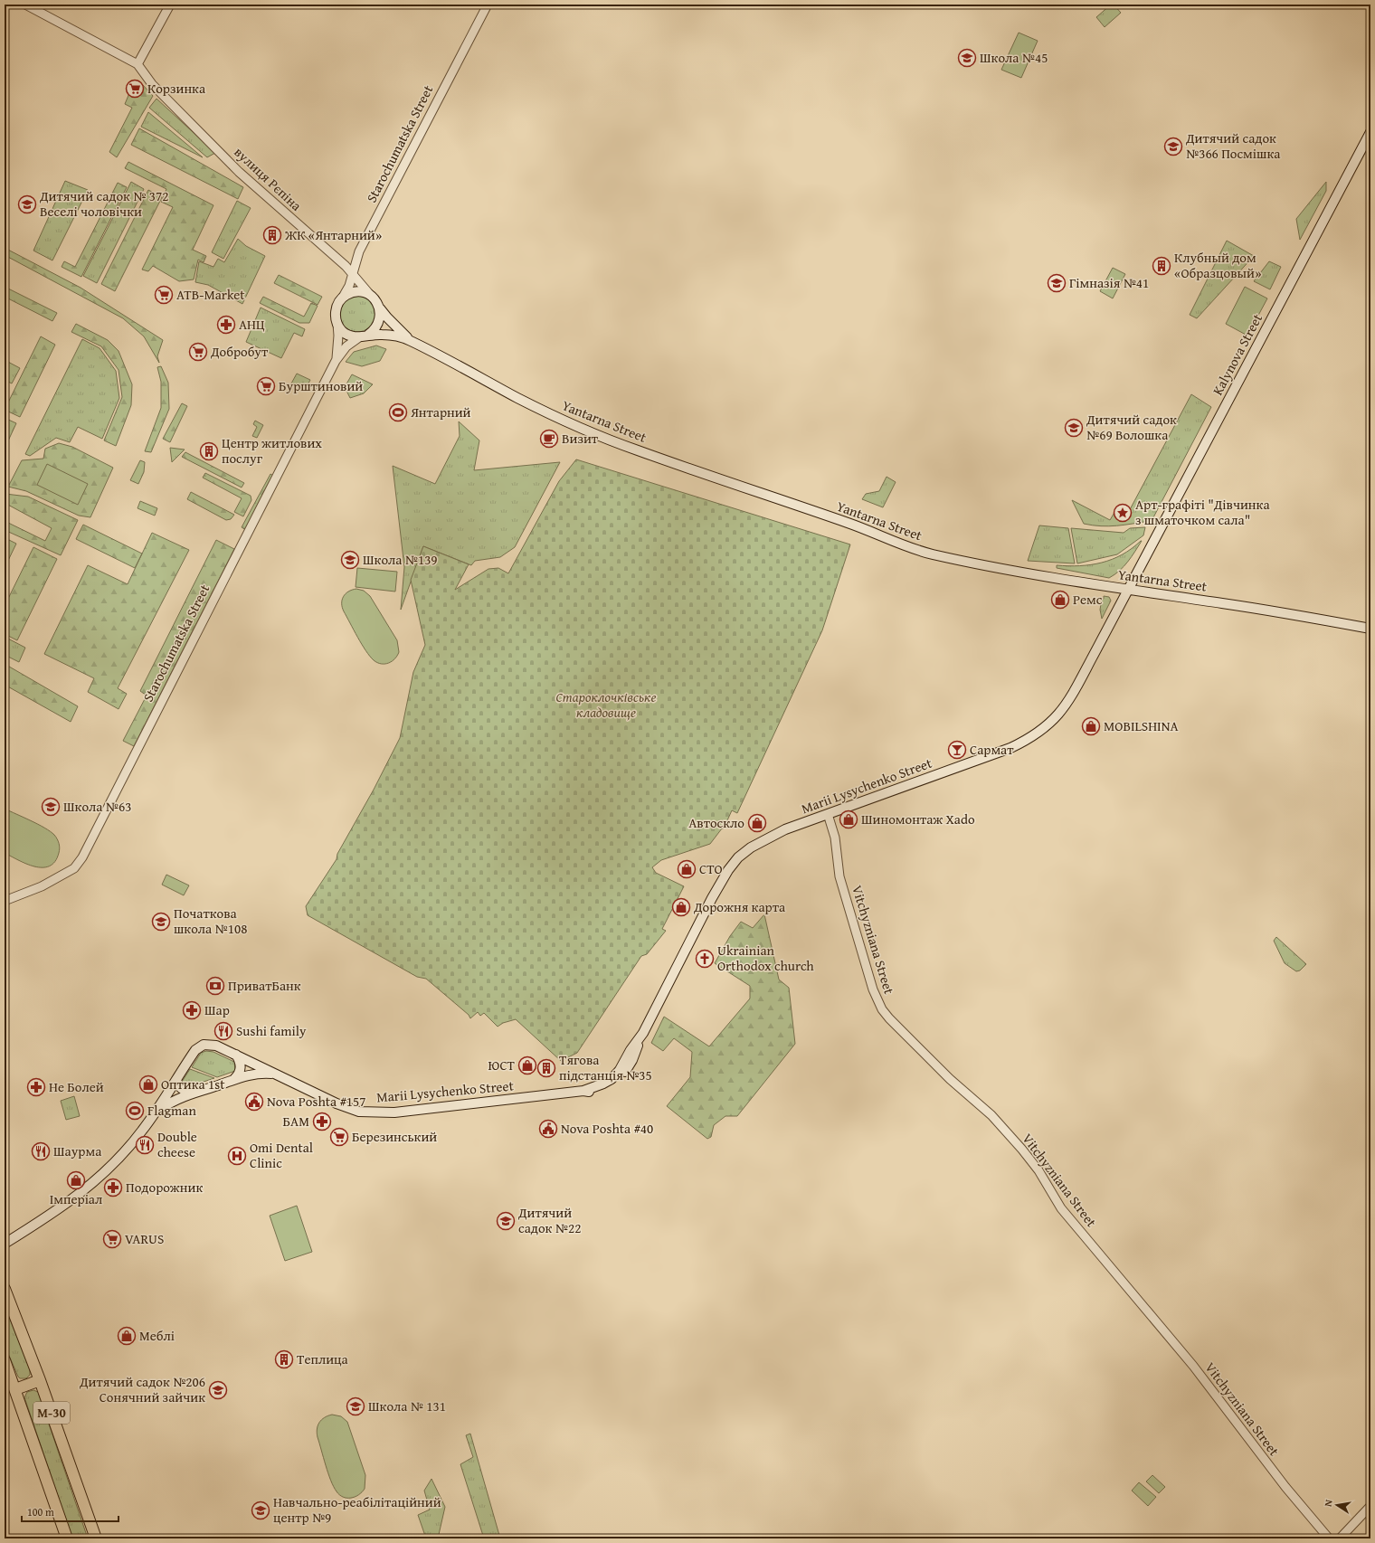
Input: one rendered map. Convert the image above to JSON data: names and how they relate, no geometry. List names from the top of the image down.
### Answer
{
  "streets": {
    "highway": ["М-30"],
    "main road": [
      "Starochumatska Street",
      "Kalynova Street",
      "Yantarna Street",
      "Marii Lysychenko Street"
    ],
    "street": ["вулиця Рєпіна", "Vitchyzniana Street"]
  },
  "crossings": [
    ["Starochumatska Street", "вулиця Рєпіна"],
    ["Starochumatska Street", "Yantarna Street"],
    ["вулиця Рєпіна", "Yantarna Street"],
    ["Kalynova Street", "Yantarna Street"],
    ["Kalynova Street", "Marii Lysychenko Street"],
    ["Yantarna Street", "Marii Lysychenko Street"],
    ["Marii Lysychenko Street", "Vitchyzniana Street"]
  ],
  "parks": ["Староклочківське кладовище"],
  "places": {
    "school or university": [
      "Школа №45",
      "Дитячий садок №366 Посмішка",
      "Дитячий садок № 372 Веселі чоловічки",
      "Гімназія №41",
      "Дитячий садок №69 Волошка",
      "Школа №139",
      "Школа №63",
      "Початкова школа №108",
      "Дитячий садок №22",
      "Дитячий садок №206 Сонячний зайчик",
      "Школа № 131",
      "Навчально-реабілітаційний центр №9"
    ],
    "supermarket": [
      "Корзинка",
      "ATB-Market",
      "Добробут",
      "Бурштиновий",
      "Березинський",
      "VARUS"
    ],
    "building": [
      "ЖК «Янтарний»",
      "Клубный дом «Образцовый»",
      "Центр житлових послуг",
      "Тягова пiдстанцiя №35",
      "Теплица"
    ],
    "pharmacy": [
      "АНЦ",
      "Шар",
      "Не Болей",
      "БАМ",
      "Подорожник"
    ],
    "sports": ["Янтарний", "Flagman"],
    "cafe": ["Визит"],
    "place": ["Арт-графіті \"Дівчинка з шматочком сала\""],
    "shop": [
      "Ремс",
      "MOBILSHINA",
      "Шиномонтаж Xado",
      "Автоскло",
      "СТО",
      "Дорожня карта",
      "ЮСТ",
      "Оптика 1st",
      "Імперіал",
      "Меблі"
    ],
    "bar": ["Сармат"],
    "church": ["Ukrainian Orthodox church"],
    "bank": ["ПриватБанк"],
    "restaurant": ["Sushi family", "Double cheese", "Шаурма"],
    "public building": ["Nova Poshta #157", "Nova Poshta #40"],
    "hospital": ["Omi Dental Clinic"]
  },
  "scale_bar": "100 m",
  "north": "left"
}
